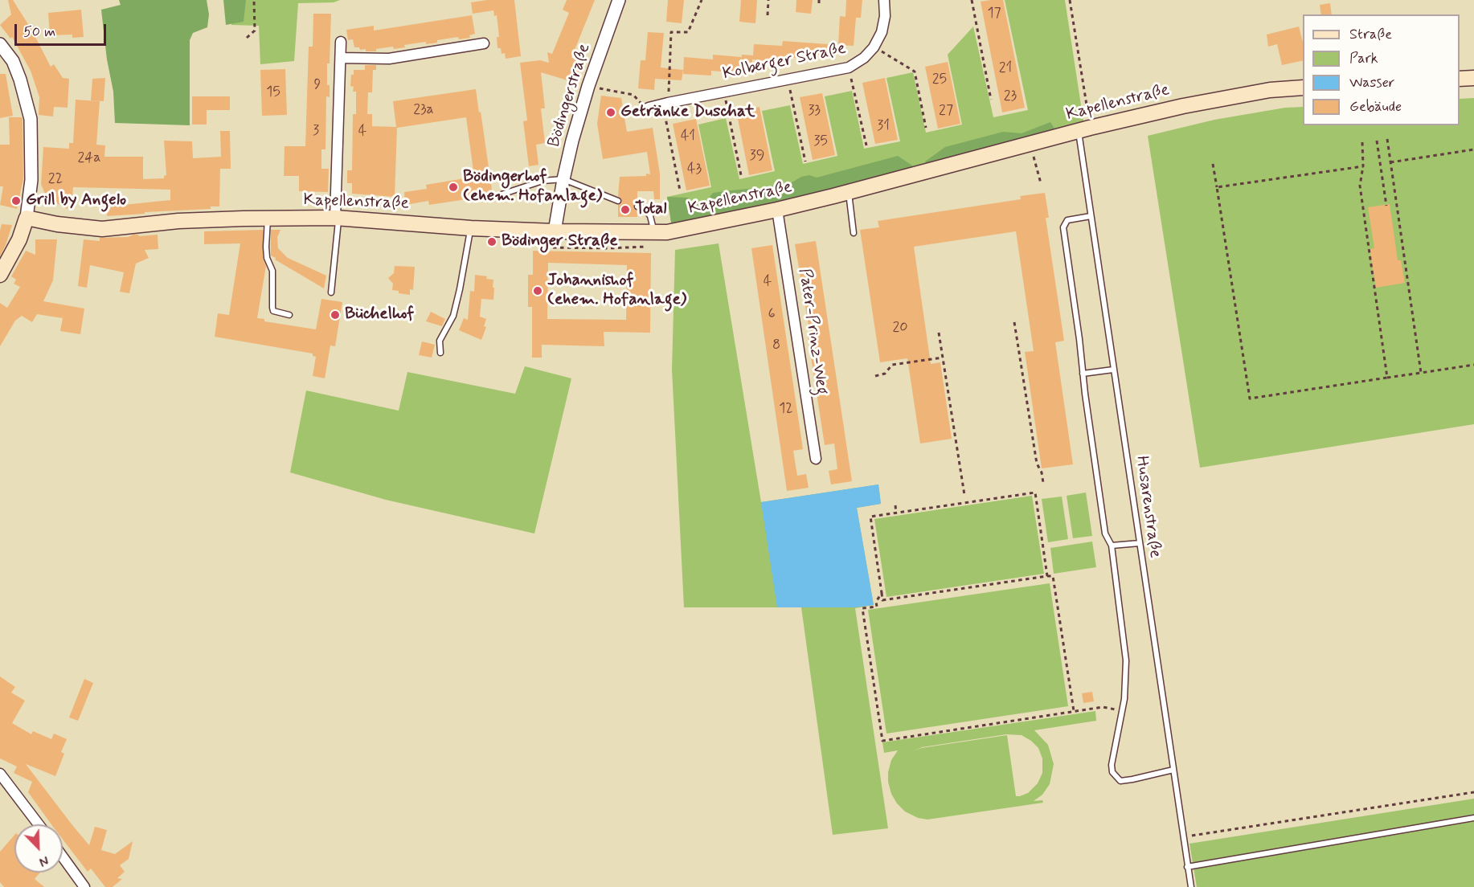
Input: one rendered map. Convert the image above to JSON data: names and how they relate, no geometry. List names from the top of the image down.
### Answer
{
  "streets": {
    "main road": ["Kapellenstraße"],
    "street": ["Kolberger Straße", "Bödingerstraße", "Pater-Prinz-Weg"],
    "lane": ["Husarenstraße"]
  },
  "crossings": [
    ["Bödingerstraße", "Kapellenstraße"],
    ["Kapellenstraße", "Pater-Prinz-Weg"],
    ["Kapellenstraße", "Husarenstraße"]
  ],
  "places": [
    "Getränke Duschat",
    "Bödingerhof (ehem. Hofanlage)",
    "Grill by Angelo",
    "Total",
    "Bödinger Straße",
    "Johannishof (ehem. Hofanlage)",
    "Büchelhof"
  ],
  "house_numbers": [
    "17",
    "21",
    "25",
    "9",
    "15",
    "23",
    "23a",
    "33",
    "27",
    "31",
    "3",
    "4",
    "41",
    "35",
    "39",
    "24a",
    "43",
    "22",
    "4",
    "6",
    "20",
    "8",
    "12"
  ],
  "legend": [
    "Straße",
    "Park",
    "Wasser",
    "Gebäude"
  ],
  "scale_bar": "50 m",
  "north": "bottom right"
}
